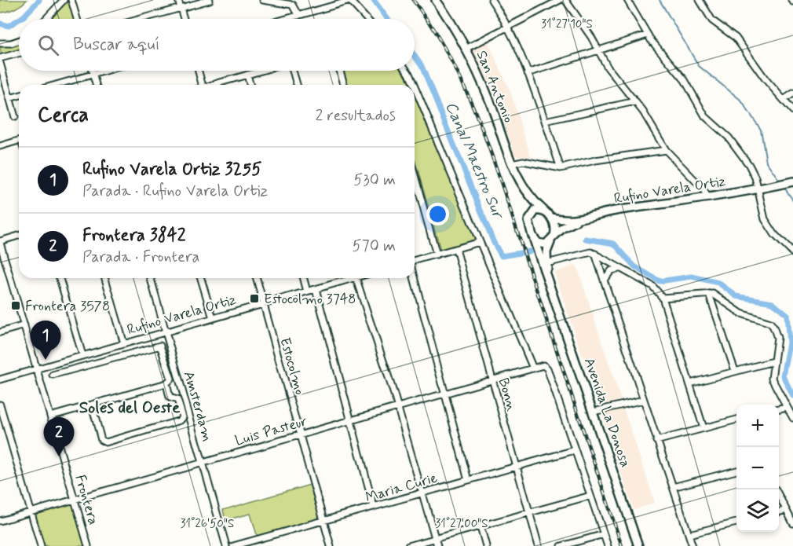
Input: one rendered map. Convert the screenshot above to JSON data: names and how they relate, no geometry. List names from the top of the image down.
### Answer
{
  "streets": {
    "main road": ["San Antonio", "Rufino Varela Ortiz", "Avenida La Donosa"],
    "street": [
      "Estocolmo",
      "Bonn",
      "Amsterdam",
      "Luis Pasteur",
      "Maria Curie",
      "Frontera"
    ]
  },
  "crossings": [
    ["San Antonio", "Rufino Varela Ortiz"],
    ["San Antonio", "Avenida La Donosa"],
    ["Rufino Varela Ortiz", "Estocolmo"],
    ["Rufino Varela Ortiz", "Amsterdam"],
    ["Rufino Varela Ortiz", "Avenida La Donosa"],
    ["Rufino Varela Ortiz", "Frontera"],
    ["Estocolmo", "Luis Pasteur"],
    ["Estocolmo", "Maria Curie"],
    ["Bonn", "Luis Pasteur"],
    ["Bonn", "Maria Curie"],
    ["Amsterdam", "Luis Pasteur"],
    ["Luis Pasteur", "Maria Curie"],
    ["Luis Pasteur", "Frontera"]
  ],
  "districts": ["Soles del Oeste"],
  "water": ["Canal Maestro Sur"],
  "places": {
    "transit": ["Estocolmo 3748", "Frontera 3578"]
  },
  "page": {
    "search": "Buscar aquí",
    "heading": ["Cerca", "2 resultados"],
    "list": [
      {
        "mark": "1",
        "name": "Rufino Varela Ortiz 3255",
        "note": "Parada · Rufino Varela Ortiz",
        "value": "530 m"
      },
      {
        "mark": "2",
        "name": "Frontera 3842",
        "note": "Parada · Frontera",
        "value": "570 m"
      }
    ],
    "pins": ["1", "2"],
    "map_buttons": ["+", "−"]
  },
  "coordinates": ["31°27'10\"S", "31°26'50\"S", "31°27'00\"S"]
}
